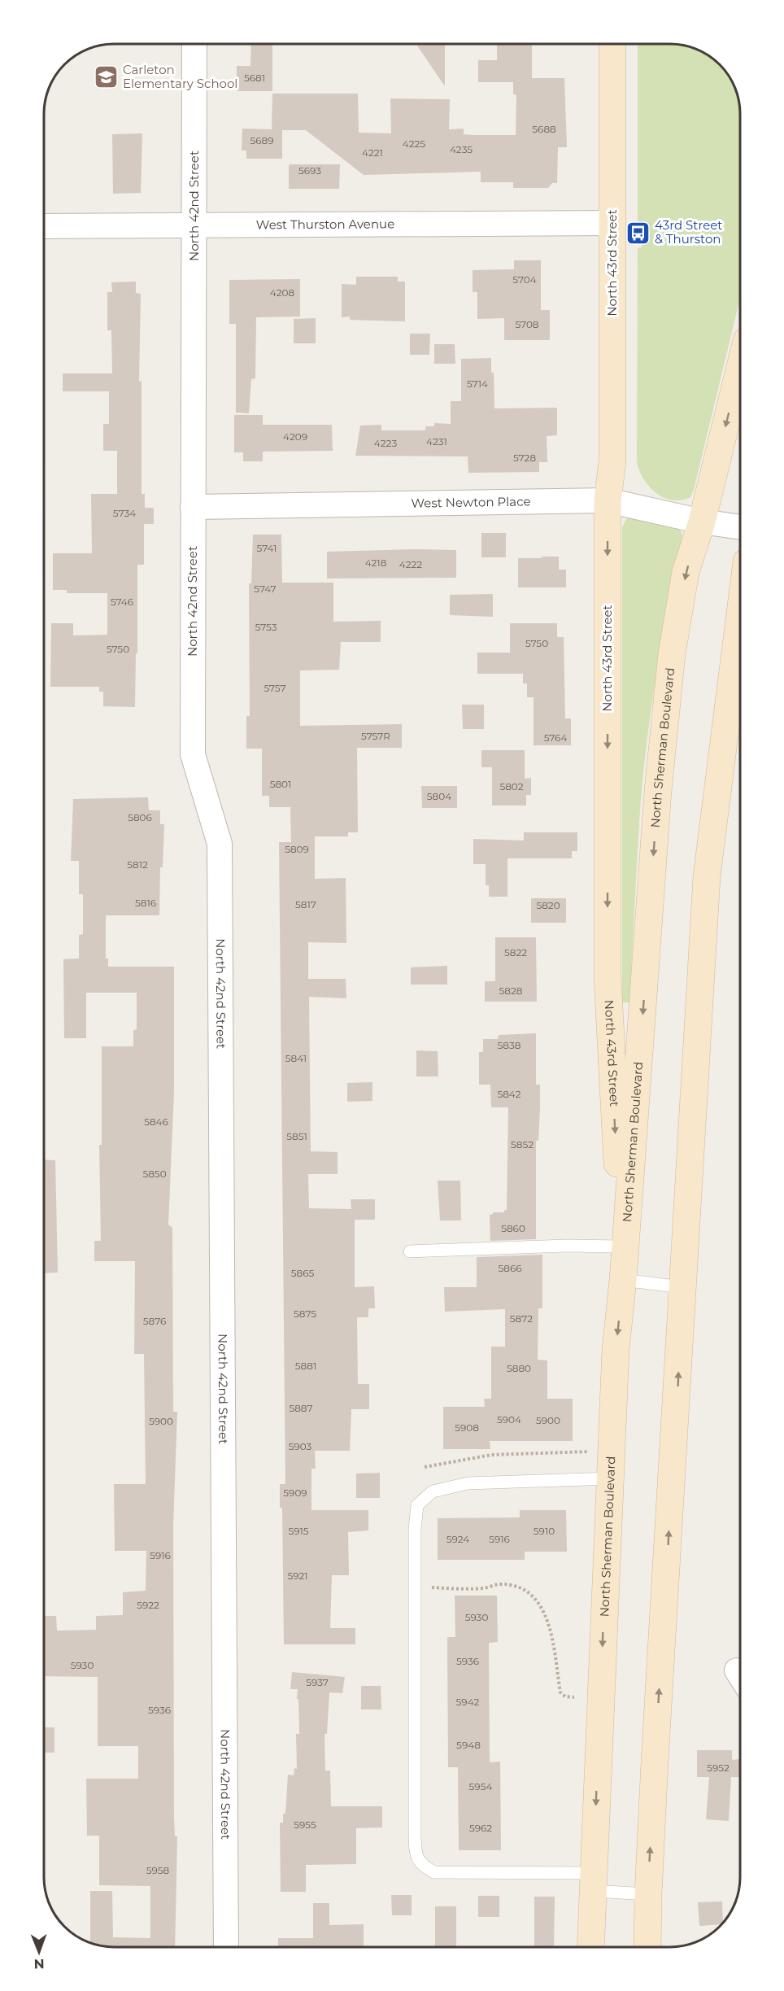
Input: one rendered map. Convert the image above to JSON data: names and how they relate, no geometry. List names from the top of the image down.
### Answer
{
  "streets": {
    "main road": ["North 43rd Street", "North Sherman Boulevard"],
    "street": ["North 42nd Street", "West Thurston Avenue", "West Newton Place"]
  },
  "crossings": [
    ["North 42nd Street", "West Thurston Avenue"],
    ["North 42nd Street", "West Newton Place"],
    ["West Thurston Avenue", "North 43rd Street"],
    ["North 43rd Street", "West Newton Place"],
    ["North 43rd Street", "North Sherman Boulevard"],
    ["West Newton Place", "North Sherman Boulevard"]
  ],
  "places": {
    "school or university": ["Carleton Elementary School"],
    "bus stop": ["43rd Street & Thurston"]
  },
  "house_numbers": [
    "5681",
    "5688",
    "5689",
    "4225",
    "4235",
    "4221",
    "5693",
    "5704",
    "4208",
    "5708",
    "5714",
    "4209",
    "4231",
    "4223",
    "5728",
    "5734",
    "5741",
    "4218",
    "4222",
    "5747",
    "5746",
    "5753",
    "5750",
    "5750",
    "5757",
    "5757R",
    "5764",
    "5801",
    "5802",
    "5804",
    "5806",
    "5809",
    "5812",
    "5816",
    "5817",
    "5820",
    "5822",
    "5828",
    "5838",
    "5841",
    "5842",
    "5846",
    "5851",
    "5852",
    "5850",
    "5860",
    "5866",
    "5865",
    "5875",
    "5872",
    "5876",
    "5881",
    "5880",
    "5887",
    "5904",
    "5900",
    "5900",
    "5908",
    "5903",
    "5909",
    "5915",
    "5910",
    "5924",
    "5916",
    "5916",
    "5921",
    "5922",
    "5930",
    "5936",
    "5930",
    "5937",
    "5942",
    "5936",
    "5948",
    "5952",
    "5954",
    "5955",
    "5962",
    "5958"
  ],
  "north": "bottom"
}
